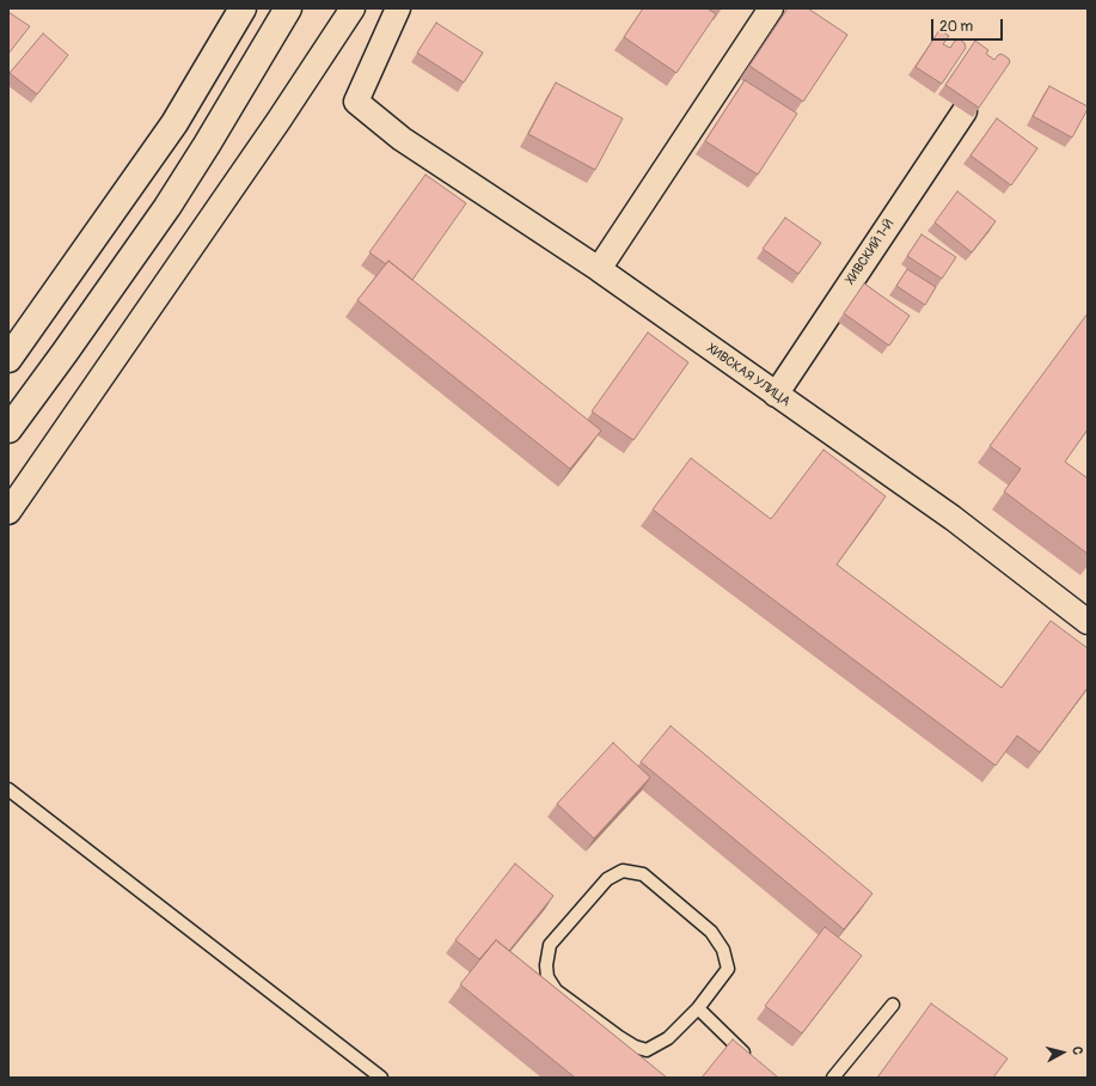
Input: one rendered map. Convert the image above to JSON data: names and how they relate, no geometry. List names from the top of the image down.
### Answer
{
  "streets": {
    "street": ["ХИВСКИЙ 1-Й", "ХИВСКАЯ УЛИЦА"]
  },
  "crossings": [
    ["ХИВСКИЙ 1-Й", "ХИВСКАЯ УЛИЦА"]
  ],
  "scale_bar": "20 m",
  "north": "right"
}
